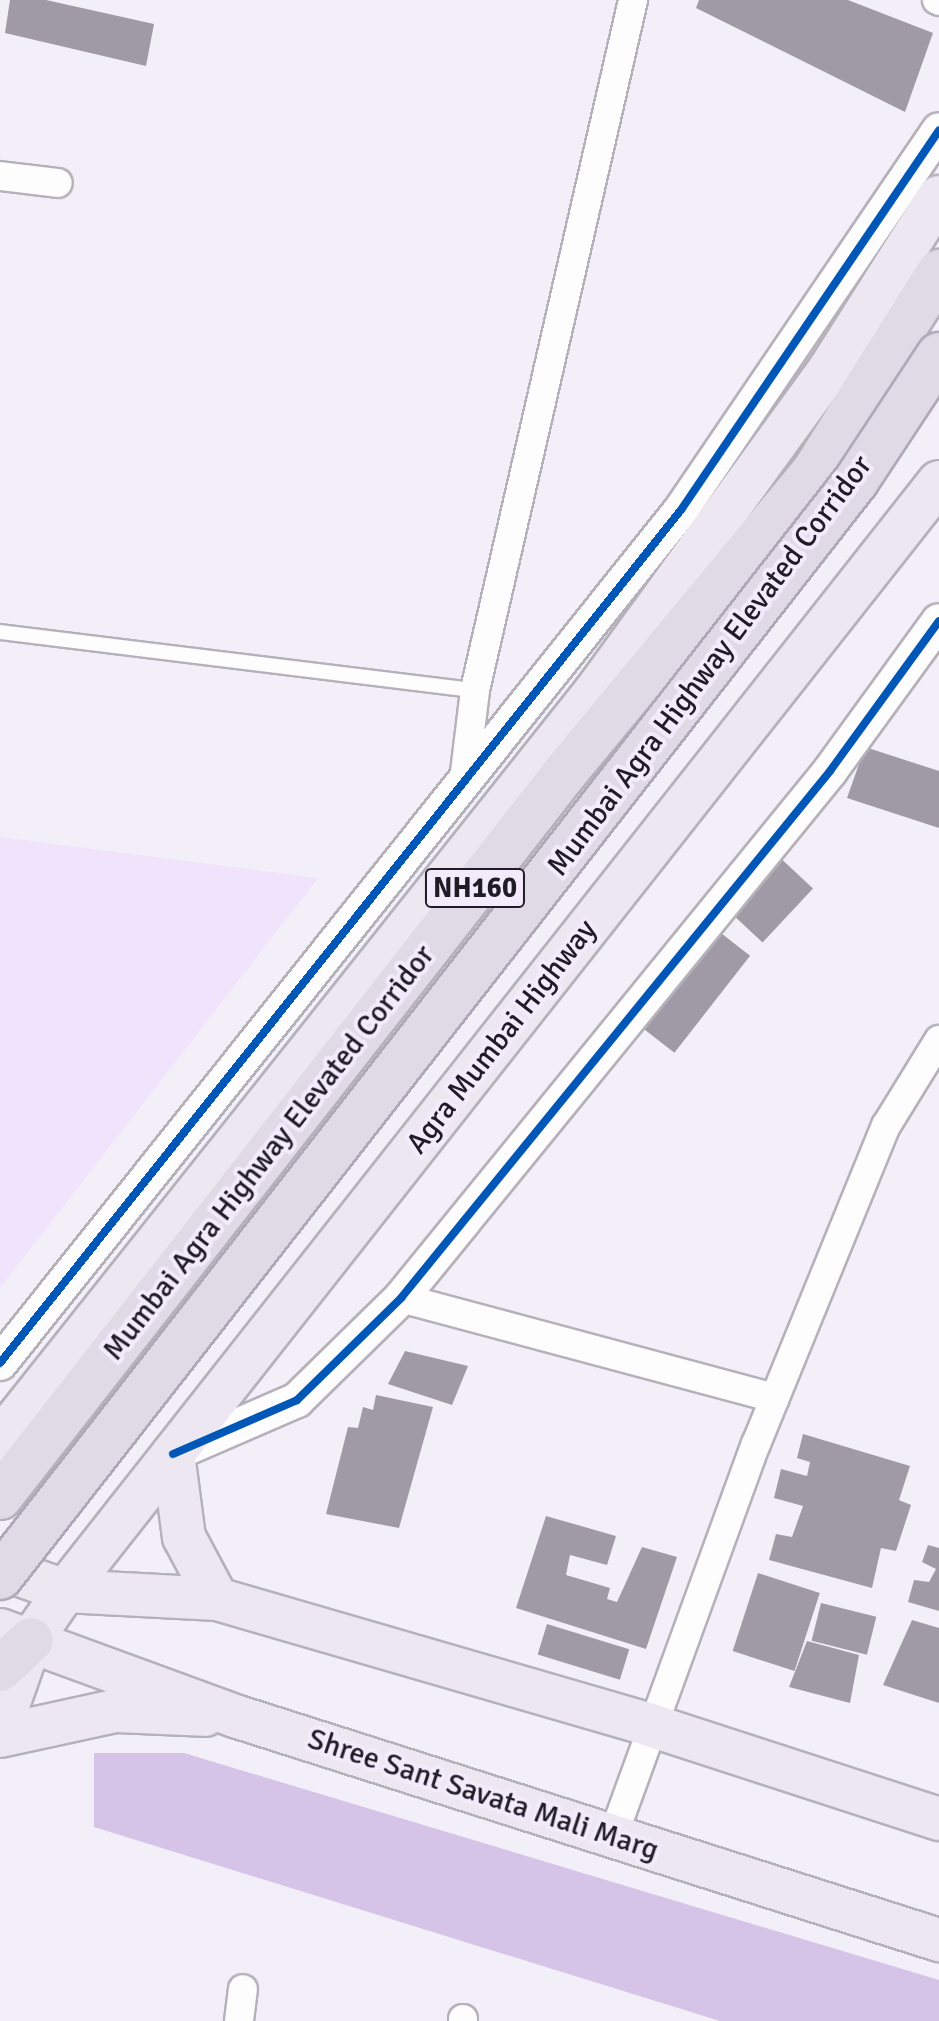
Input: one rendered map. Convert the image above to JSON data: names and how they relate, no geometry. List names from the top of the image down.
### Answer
{
  "streets": {
    "highway": ["Mumbai Agra Highway Elevated Corridor", "NH160"],
    "main road": ["Agra Mumbai Highway", "Shree Sant Savata Mali Marg"]
  },
  "crossings": [
    ["Agra Mumbai Highway", "Shree Sant Savata Mali Marg"]
  ]
}
